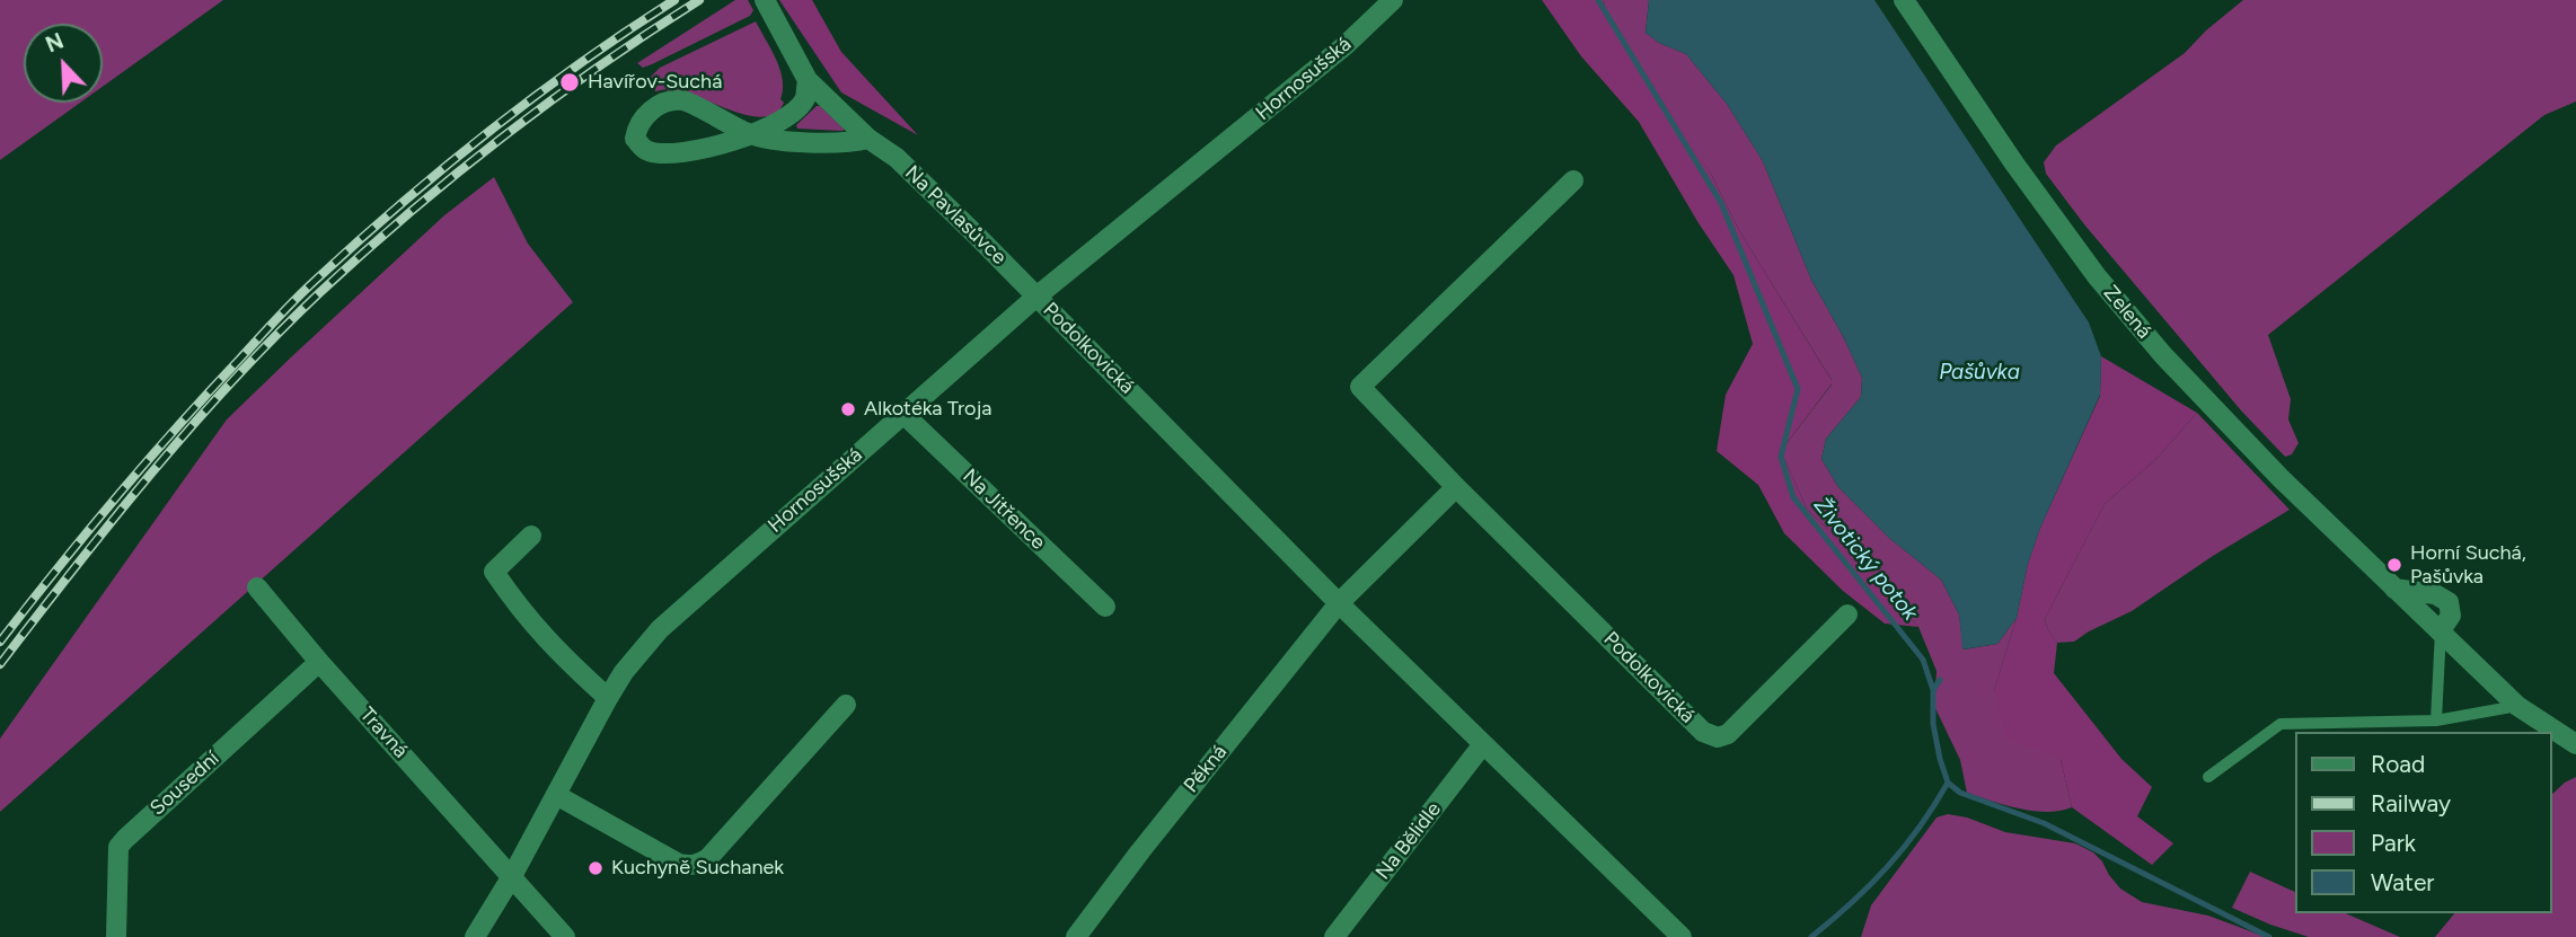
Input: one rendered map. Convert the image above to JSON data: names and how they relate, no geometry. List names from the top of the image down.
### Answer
{
  "streets": {
    "street": [
      "Hornosušská",
      "Na Pavlasůvce",
      "Zelená",
      "Podolkovická",
      "Na Jitřence",
      "Travná",
      "Pěkná",
      "Sousední",
      "Na Bělidle"
    ]
  },
  "crossings": [
    ["Hornosušská", "Na Pavlasůvce"],
    ["Hornosušská", "Podolkovická"],
    ["Hornosušská", "Na Jitřence"],
    ["Hornosušská", "Travná"],
    ["Na Pavlasůvce", "Podolkovická"],
    ["Podolkovická", "Pěkná"],
    ["Podolkovická", "Na Bělidle"],
    ["Travná", "Sousední"]
  ],
  "water": ["Pašůvka", "Životický potok"],
  "places": [
    "Havířov-Suchá",
    "Alkotéka Troja",
    "Horní Suchá, Pašůvka",
    "Kuchyně Suchanek"
  ],
  "legend": [
    "Road",
    "Railway",
    "Park",
    "Water"
  ],
  "north": "top left"
}
